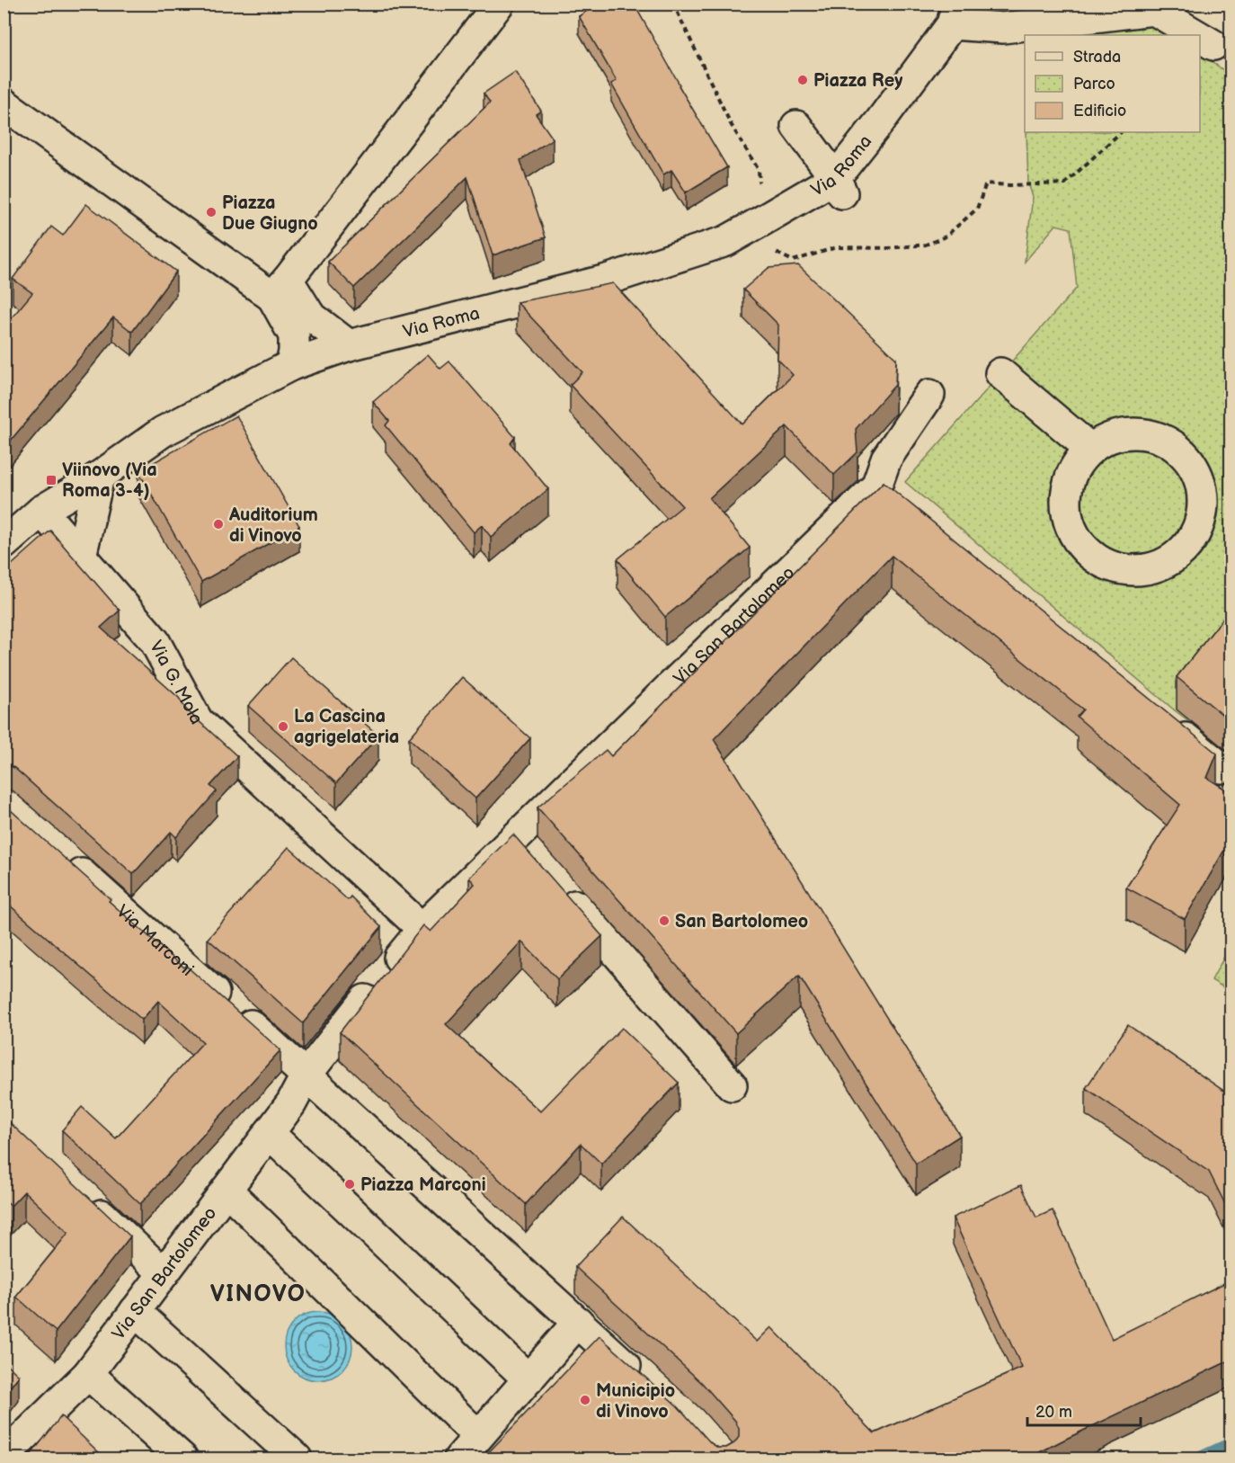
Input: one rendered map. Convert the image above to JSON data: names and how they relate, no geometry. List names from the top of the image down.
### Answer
{
  "streets": {
    "street": [
      "Via Roma",
      "Via San Bartolomeo",
      "Via G. Mola",
      "Via Marconi"
    ]
  },
  "crossings": [
    ["Via Roma", "Via G. Mola"],
    ["Via San Bartolomeo", "Via G. Mola"],
    ["Via San Bartolomeo", "Via Marconi"]
  ],
  "districts": ["VINOVO"],
  "places": {
    "other": [
      "Piazza Rey",
      "Piazza Due Giugno",
      "Auditorium di Vinovo",
      "La Cascina agrigelateria",
      "San Bartolomeo",
      "Piazza Marconi",
      "Municipio di Vinovo"
    ],
    "transit": ["Viinovo (Via Roma 3-4)"]
  },
  "legend": ["Strada", "Parco", "Edificio"],
  "scale_bar": "20 m"
}
